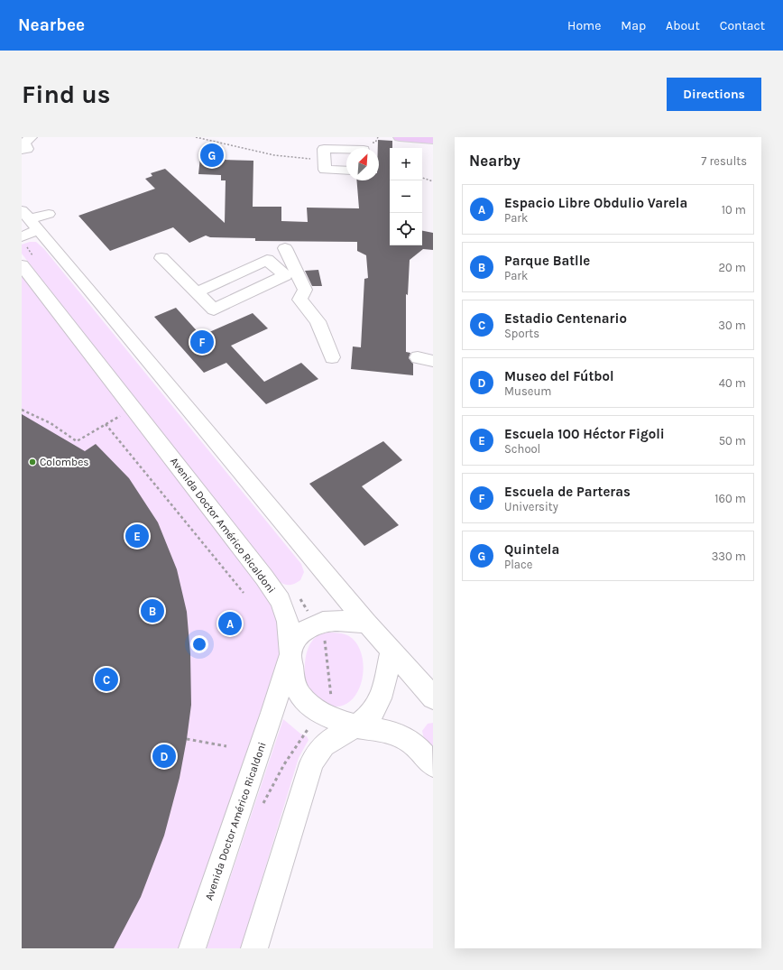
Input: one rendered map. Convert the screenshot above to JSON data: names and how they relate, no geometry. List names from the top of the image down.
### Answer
{
  "streets": {
    "street": ["Avenida Doctor Américo Ricaldoni"]
  },
  "places": ["Colombes"],
  "north": "top right",
  "page": {
    "header": "Nearbee",
    "nav": [
      "Home",
      "Map",
      "About",
      "Contact"
    ],
    "buttons": "Directions",
    "title": "Find us",
    "heading": ["Nearby", "7 results"],
    "pins": [
      "G",
      "F",
      "E",
      "B",
      "A",
      "C",
      "D"
    ],
    "map_buttons": ["+", "−"],
    "list": [
      {
        "mark": "A",
        "name": "Espacio Libre Obdulio Varela",
        "note": "Park",
        "value": "10 m"
      },
      {
        "mark": "B",
        "name": "Parque Batlle",
        "note": "Park",
        "value": "20 m"
      },
      {
        "mark": "C",
        "name": "Estadio Centenario",
        "note": "Sports",
        "value": "30 m"
      },
      {
        "mark": "D",
        "name": "Museo del Fútbol",
        "note": "Museum",
        "value": "40 m"
      },
      {
        "mark": "E",
        "name": "Escuela 100 Héctor Figoli",
        "note": "School",
        "value": "50 m"
      },
      {
        "mark": "F",
        "name": "Escuela de Parteras",
        "note": "University",
        "value": "160 m"
      },
      {
        "mark": "G",
        "name": "Quintela",
        "note": "Place",
        "value": "330 m"
      }
    ]
  }
}
